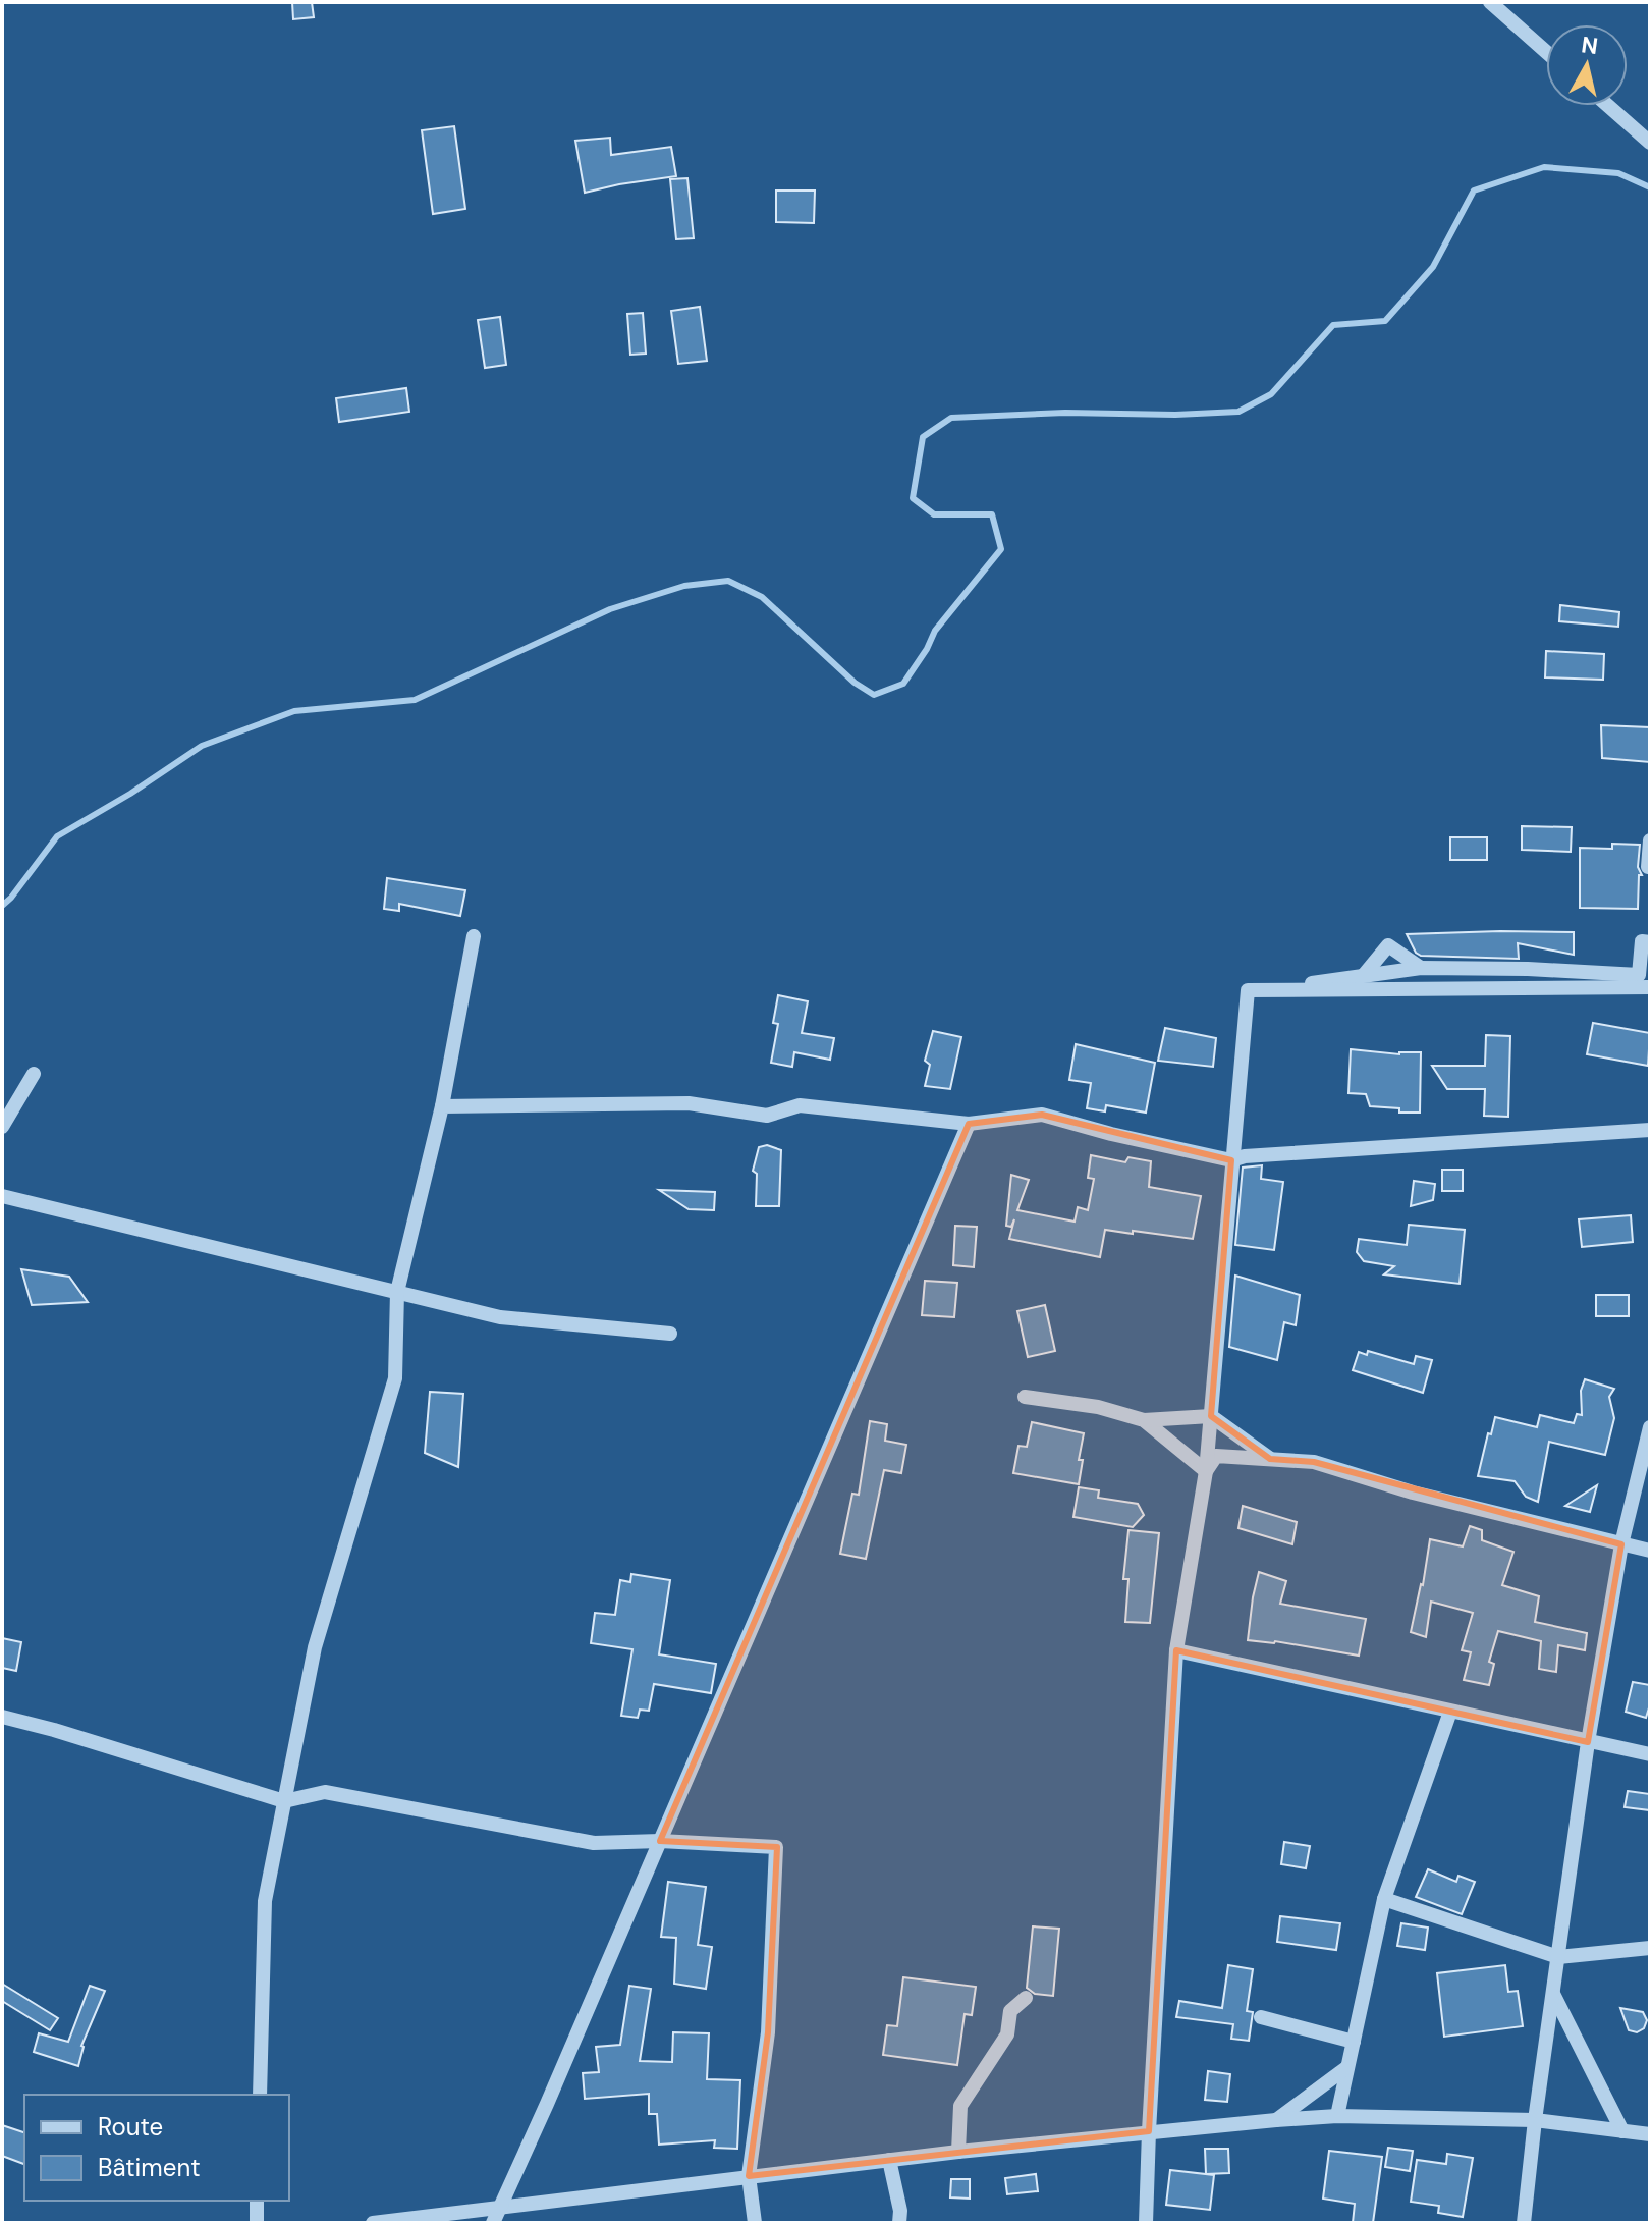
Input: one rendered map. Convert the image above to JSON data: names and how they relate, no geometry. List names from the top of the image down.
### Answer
{
  "legend": ["Route", "Bâtiment"],
  "north": "top"
}
